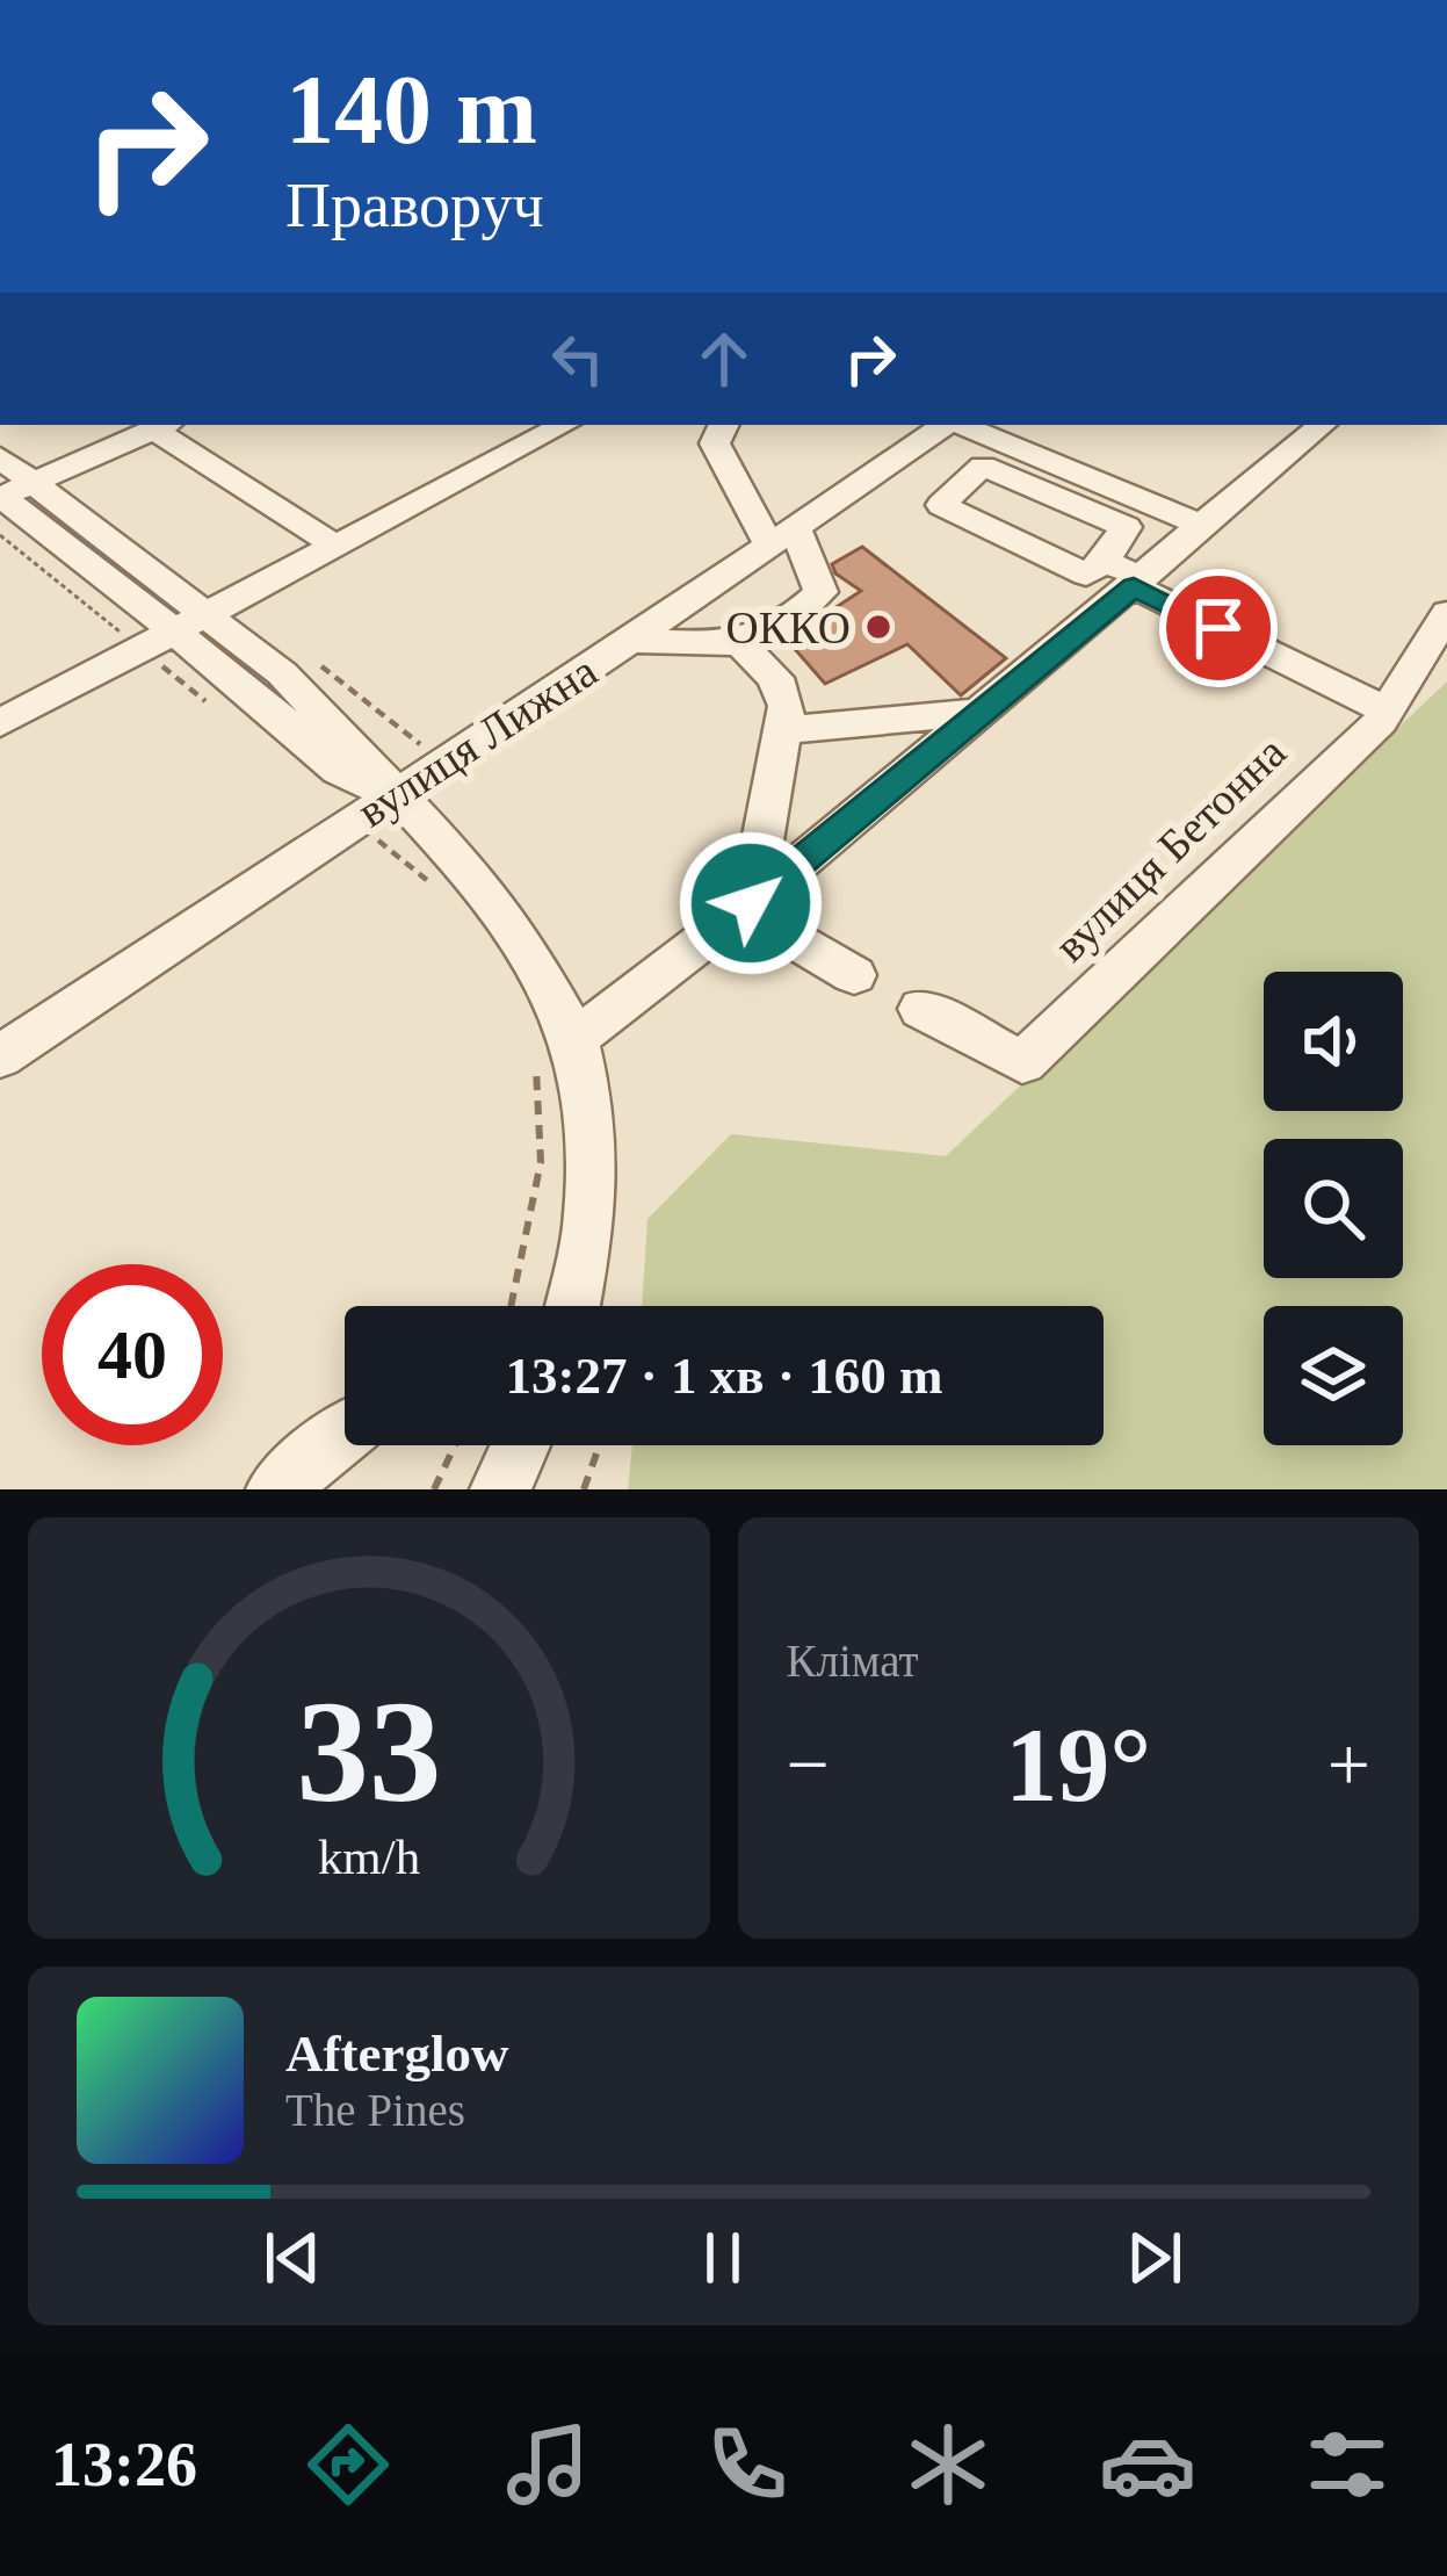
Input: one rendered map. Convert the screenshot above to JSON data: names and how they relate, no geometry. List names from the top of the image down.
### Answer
{
  "streets": {
    "street": ["вулиця Лижна", "вулиця Бетонна"]
  },
  "places": ["ОККО"],
  "page": {
    "turn": ["140 m", "Праворуч"],
    "limit": "40",
    "trip": "13:27 · 1 хв · 160 m",
    "tile": "Клімат",
    "heat": ["−", "19°", "+"],
    "song": ["Afterglow", "The Pines"],
    "tabs": "13:26",
    "gauge": ["33", "km/h"]
  }
}
